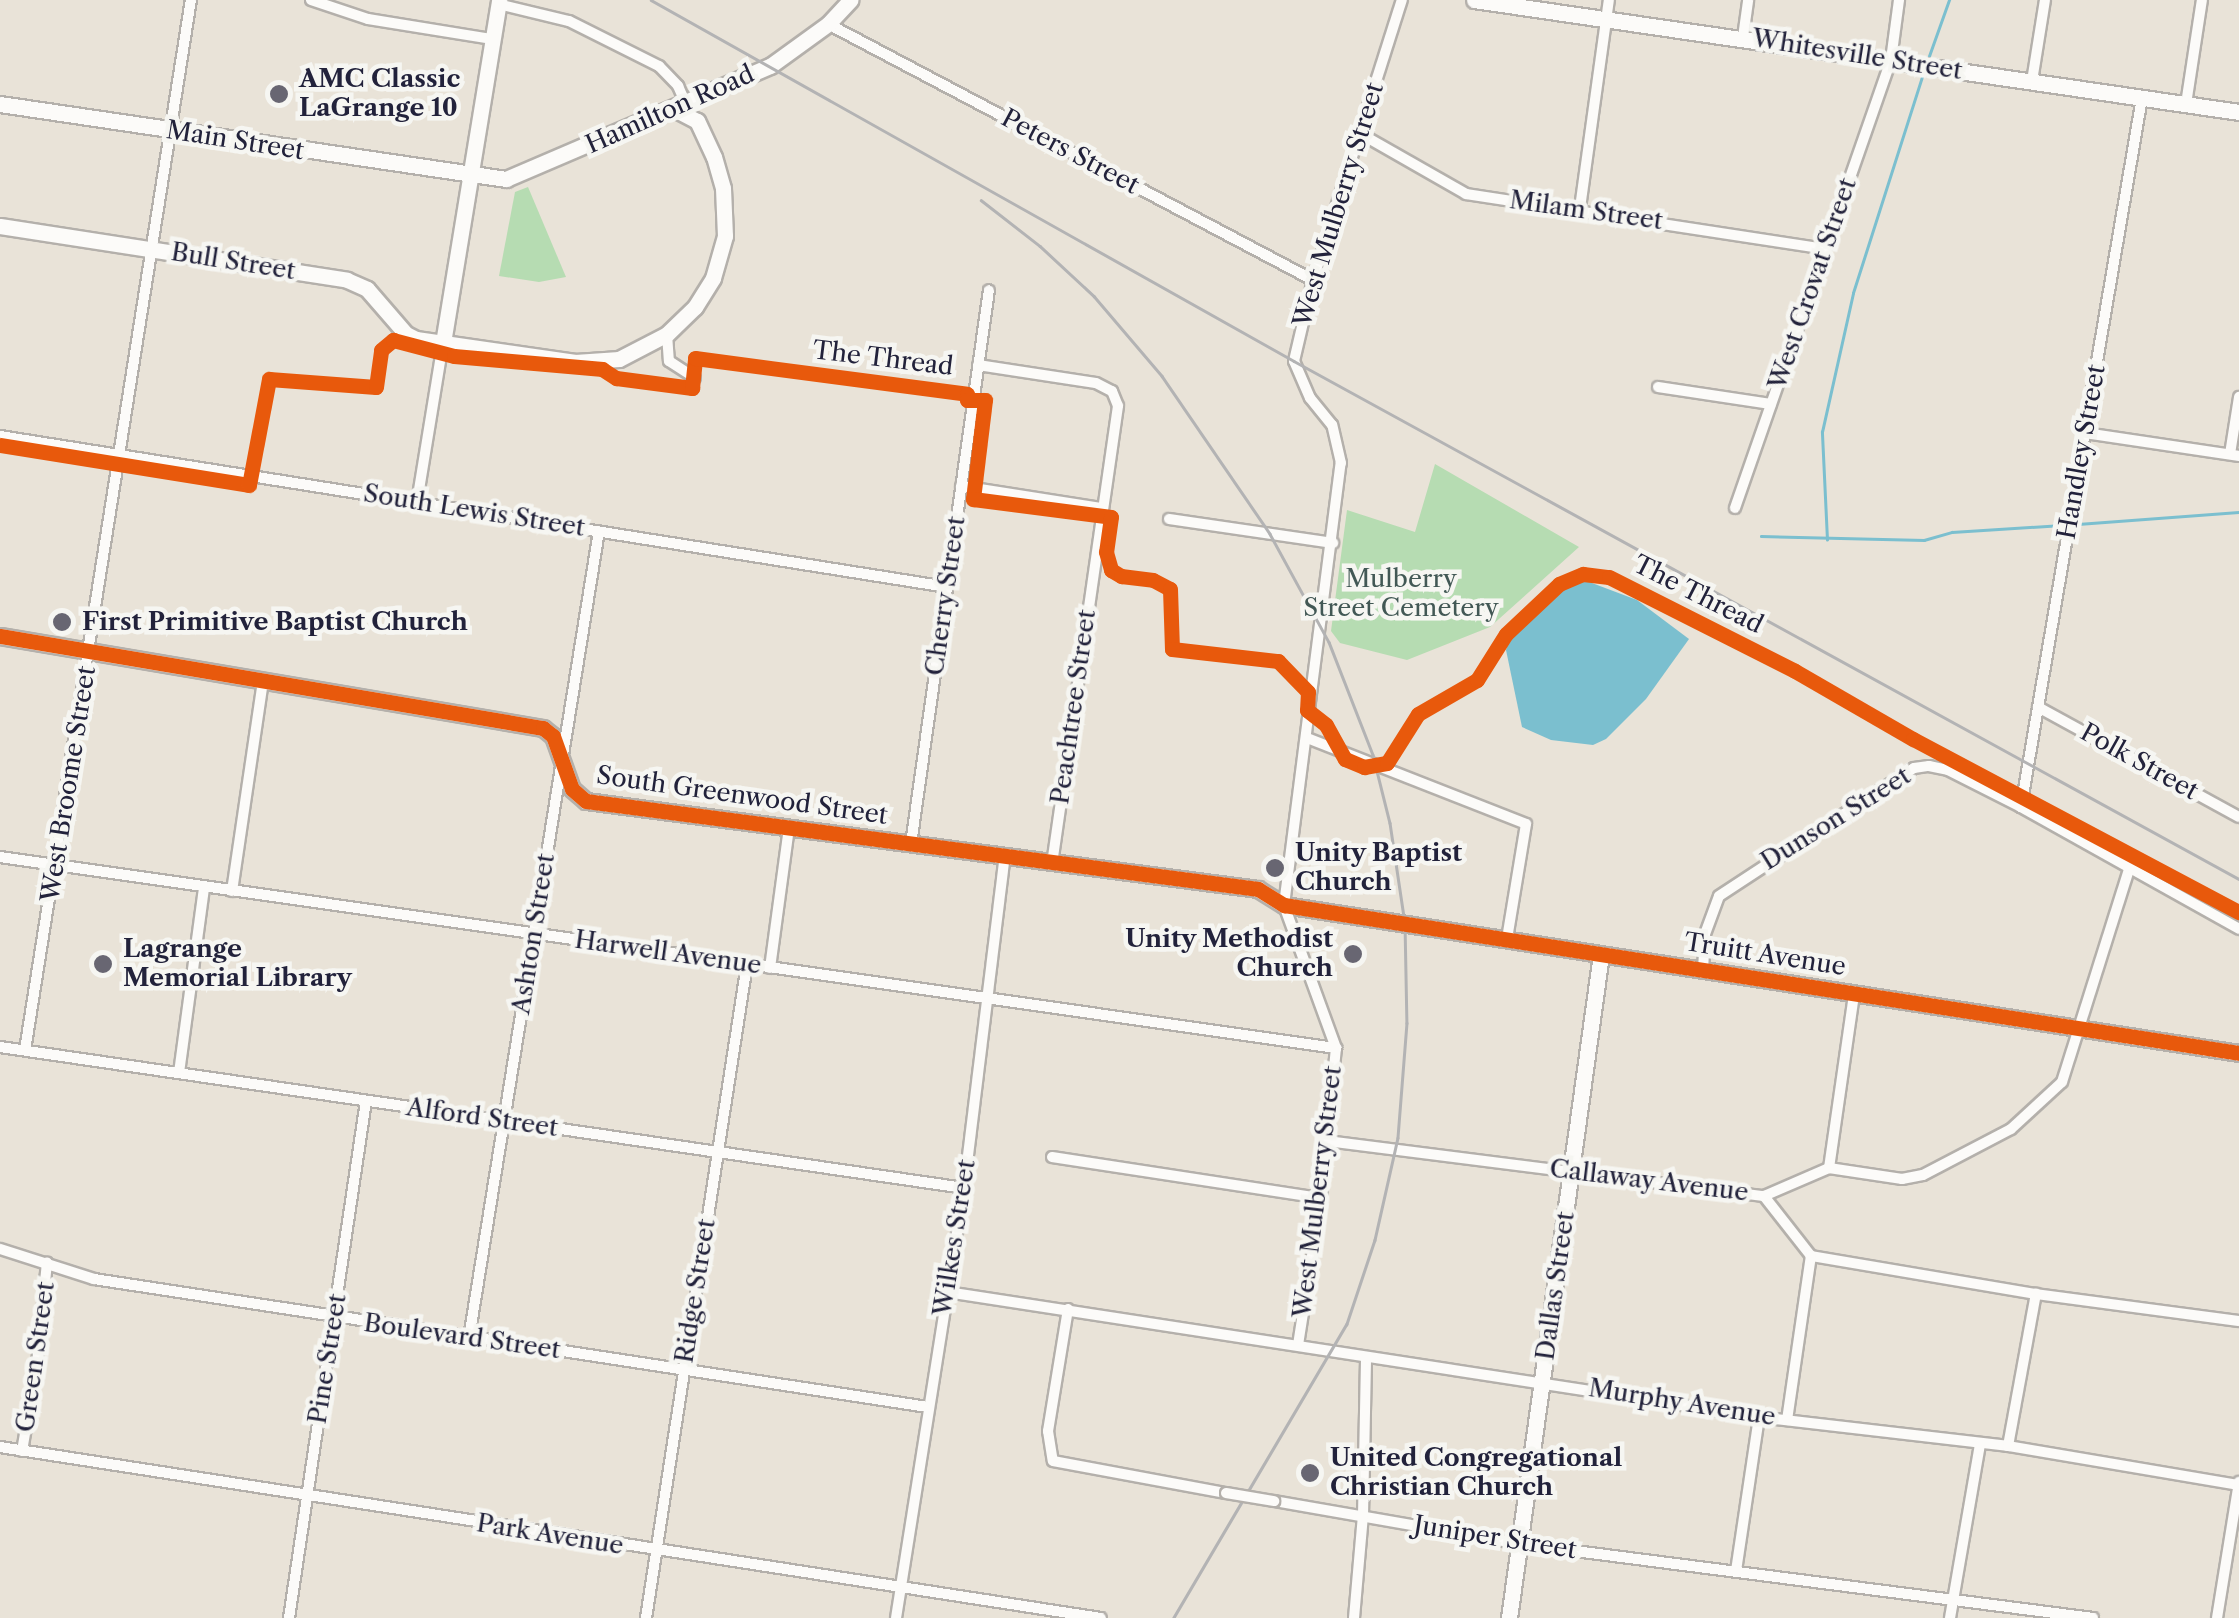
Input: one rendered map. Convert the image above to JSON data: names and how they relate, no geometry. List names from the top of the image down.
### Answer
{
  "streets": {
    "street": [
      "Whitesville Street",
      "Hamilton Road",
      "Main Street",
      "Peters Street",
      "West Mulberry Street",
      "Milam Street",
      "Bull Street",
      "West Crovat Street",
      "Handley Street",
      "South Lewis Street",
      "Cherry Street",
      "Peachtree Street",
      "Polk Street",
      "West Broome Street",
      "South Greenwood Street",
      "Dunson Street",
      "Ashton Street",
      "Harwell Avenue",
      "Truitt Avenue",
      "Alford Street",
      "Callaway Avenue",
      "Wilkes Street",
      "Dallas Street",
      "Ridge Street",
      "Boulevard Street",
      "Green Street",
      "Pine Street",
      "Murphy Avenue",
      "Park Avenue",
      "Juniper Street"
    ],
    "cycle path": ["The Thread"]
  },
  "crossings": [
    ["Whitesville Street", "West Crovat Street"],
    ["Whitesville Street", "Handley Street"],
    ["Hamilton Road", "Main Street"],
    ["Hamilton Road", "Peters Street"],
    ["Main Street", "West Broome Street"],
    ["Peters Street", "West Mulberry Street"],
    ["West Mulberry Street", "Milam Street"],
    ["West Mulberry Street", "South Greenwood Street"],
    ["West Mulberry Street", "Harwell Avenue"],
    ["West Mulberry Street", "Truitt Avenue"],
    ["West Mulberry Street", "Callaway Avenue"],
    ["West Mulberry Street", "Murphy Avenue"],
    ["Milam Street", "West Crovat Street"],
    ["Bull Street", "West Broome Street"],
    ["Handley Street", "Polk Street"],
    ["Handley Street", "Dunson Street"],
    ["South Lewis Street", "Cherry Street"],
    ["South Lewis Street", "West Broome Street"],
    ["South Lewis Street", "Ashton Street"],
    ["Cherry Street", "Peachtree Street"],
    ["Cherry Street", "South Greenwood Street"],
    ["Peachtree Street", "South Greenwood Street"],
    ["West Broome Street", "South Greenwood Street"],
    ["West Broome Street", "Harwell Avenue"],
    ["West Broome Street", "Alford Street"],
    ["South Greenwood Street", "Ashton Street"],
    ["South Greenwood Street", "Truitt Avenue"],
    ["South Greenwood Street", "Wilkes Street"],
    ["Dunson Street", "Truitt Avenue"],
    ["Ashton Street", "Harwell Avenue"],
    ["Ashton Street", "Alford Street"],
    ["Ashton Street", "Boulevard Street"],
    ["Harwell Avenue", "Wilkes Street"],
    ["Harwell Avenue", "Ridge Street"],
    ["Truitt Avenue", "Dallas Street"],
    ["Alford Street", "Wilkes Street"],
    ["Alford Street", "Ridge Street"],
    ["Alford Street", "Pine Street"],
    ["Callaway Avenue", "Dallas Street"],
    ["Wilkes Street", "Boulevard Street"],
    ["Wilkes Street", "Murphy Avenue"],
    ["Wilkes Street", "Park Avenue"],
    ["Dallas Street", "Murphy Avenue"],
    ["Dallas Street", "Juniper Street"],
    ["Ridge Street", "Boulevard Street"],
    ["Ridge Street", "Park Avenue"],
    ["Boulevard Street", "Green Street"],
    ["Boulevard Street", "Pine Street"],
    ["Green Street", "Park Avenue"],
    ["Pine Street", "Park Avenue"],
    ["Murphy Avenue", "Juniper Street"]
  ],
  "parks": ["Mulberry Street Cemetery"],
  "places": [
    "AMC Classic LaGrange 10",
    "First Primitive Baptist Church",
    "Unity Baptist Church",
    "Unity Methodist Church",
    "Lagrange Memorial Library",
    "United Congregational Christian Church"
  ]
}
